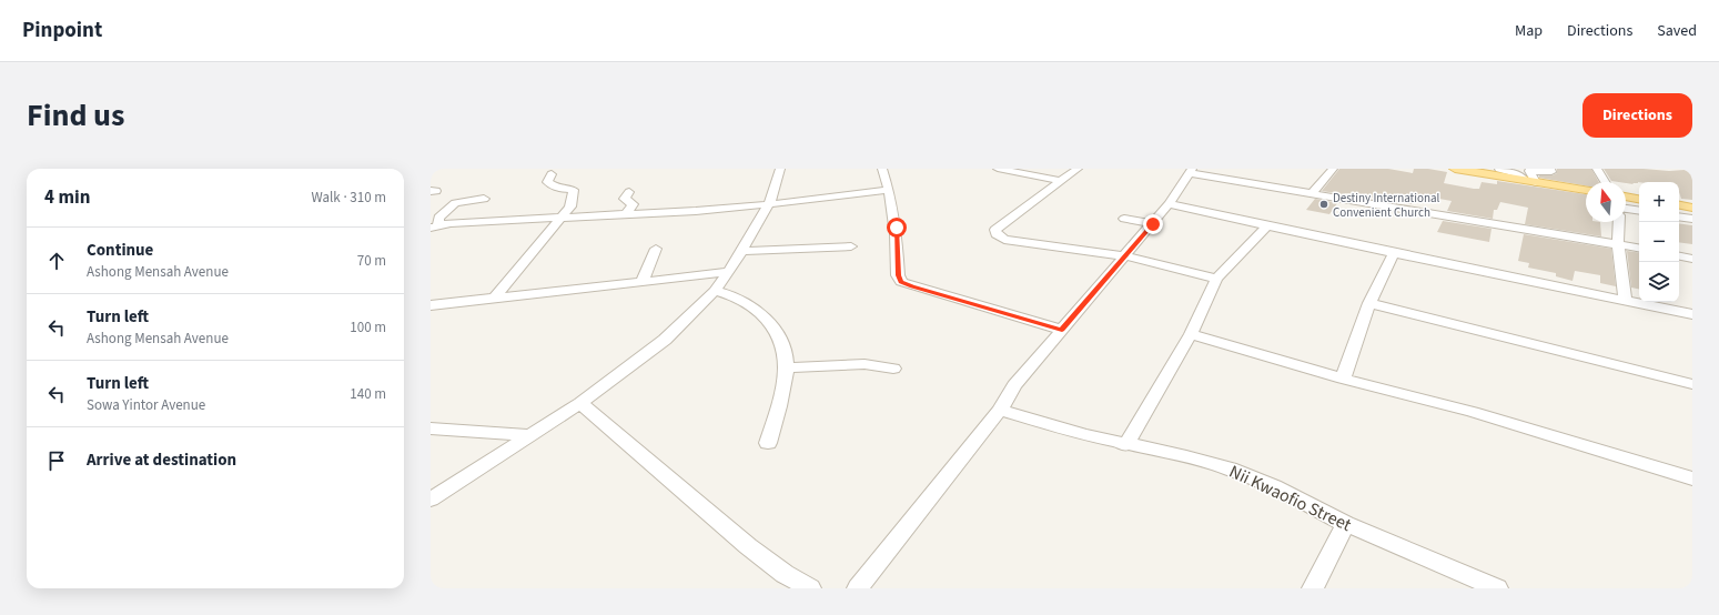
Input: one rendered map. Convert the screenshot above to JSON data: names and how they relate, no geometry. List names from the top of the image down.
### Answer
{
  "streets": {
    "street": ["Nii Kwaofio Street"]
  },
  "places": ["Destiny International Convenient Church"],
  "north": "top",
  "page": {
    "header": "Pinpoint",
    "nav": ["Map", "Directions", "Saved"],
    "title": "Find us",
    "buttons": "Directions",
    "heading": ["4 min", "Walk · 310 m"],
    "map_buttons": ["+", "−"],
    "list": [
      ["Continue", "Ashong Mensah Avenue", "70 m"],
      ["Turn left", "Ashong Mensah Avenue", "100 m"],
      ["Turn left", "Sowa Yintor Avenue", "140 m"],
      "Arrive at destination"
    ]
  }
}
